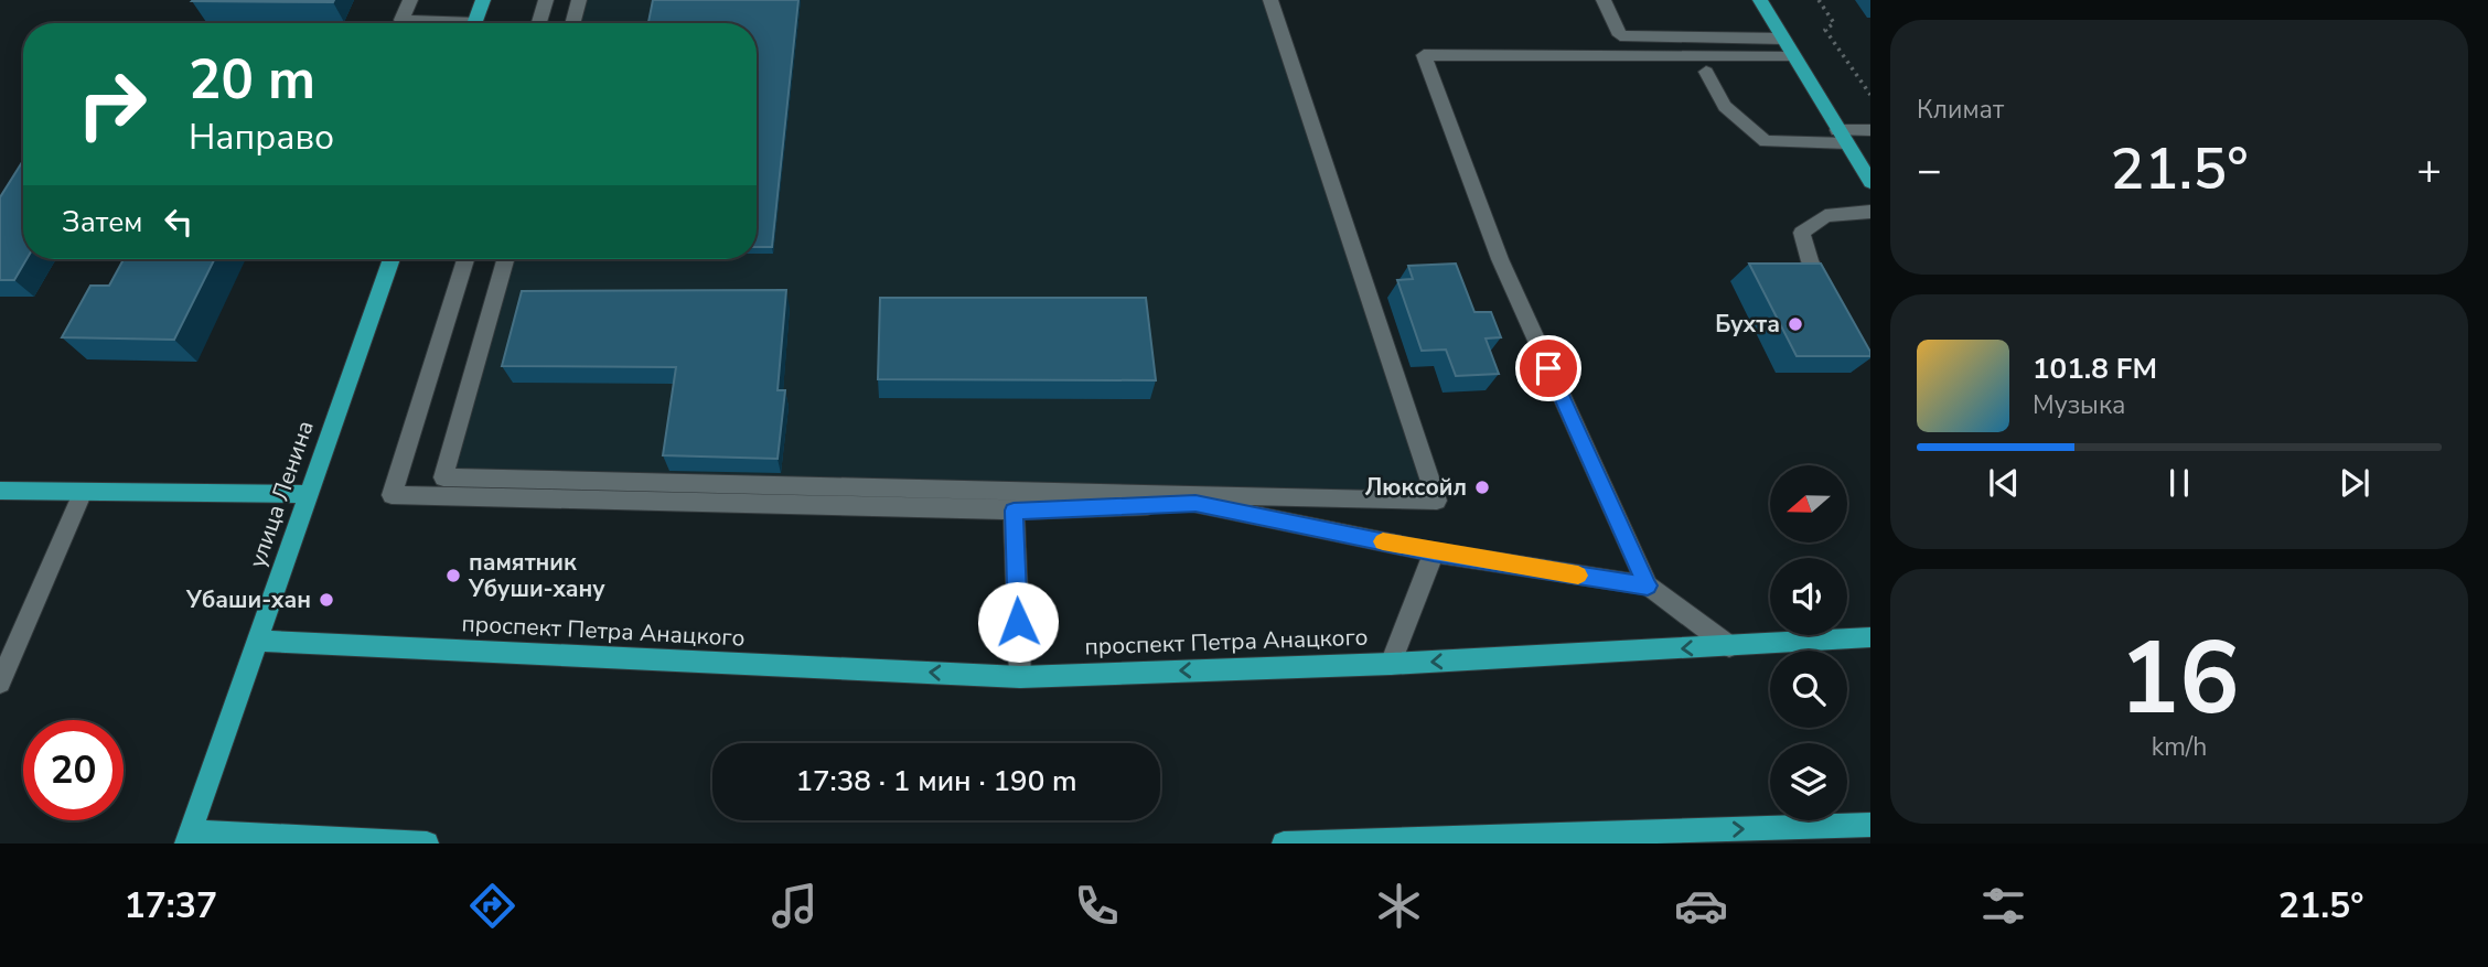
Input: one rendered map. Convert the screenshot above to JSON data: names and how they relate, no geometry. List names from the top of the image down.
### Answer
{
  "streets": {
    "main road": ["улица Ленина", "проспект Петра Анацкого"]
  },
  "crossings": [
    ["улица Ленина", "проспект Петра Анацкого"]
  ],
  "one_way": ["проспект Петра Анацкого"],
  "places": [
    "Бухта",
    "Люксойл",
    "памятник Убуши-хану",
    "Убаши-хан"
  ],
  "north": "left",
  "page": {
    "tile": [
      "Климат",
      ["16", "km/h"]
    ],
    "turn": ["20 m", "Направо"],
    "heat": ["−", "21.5°", "+"],
    "then": "Затем",
    "song": ["101.8 FM", "Музыка"],
    "limit": "20",
    "trip": "17:38 · 1 мин · 190 m",
    "tabs": ["17:37", "21.5°"]
  }
}
